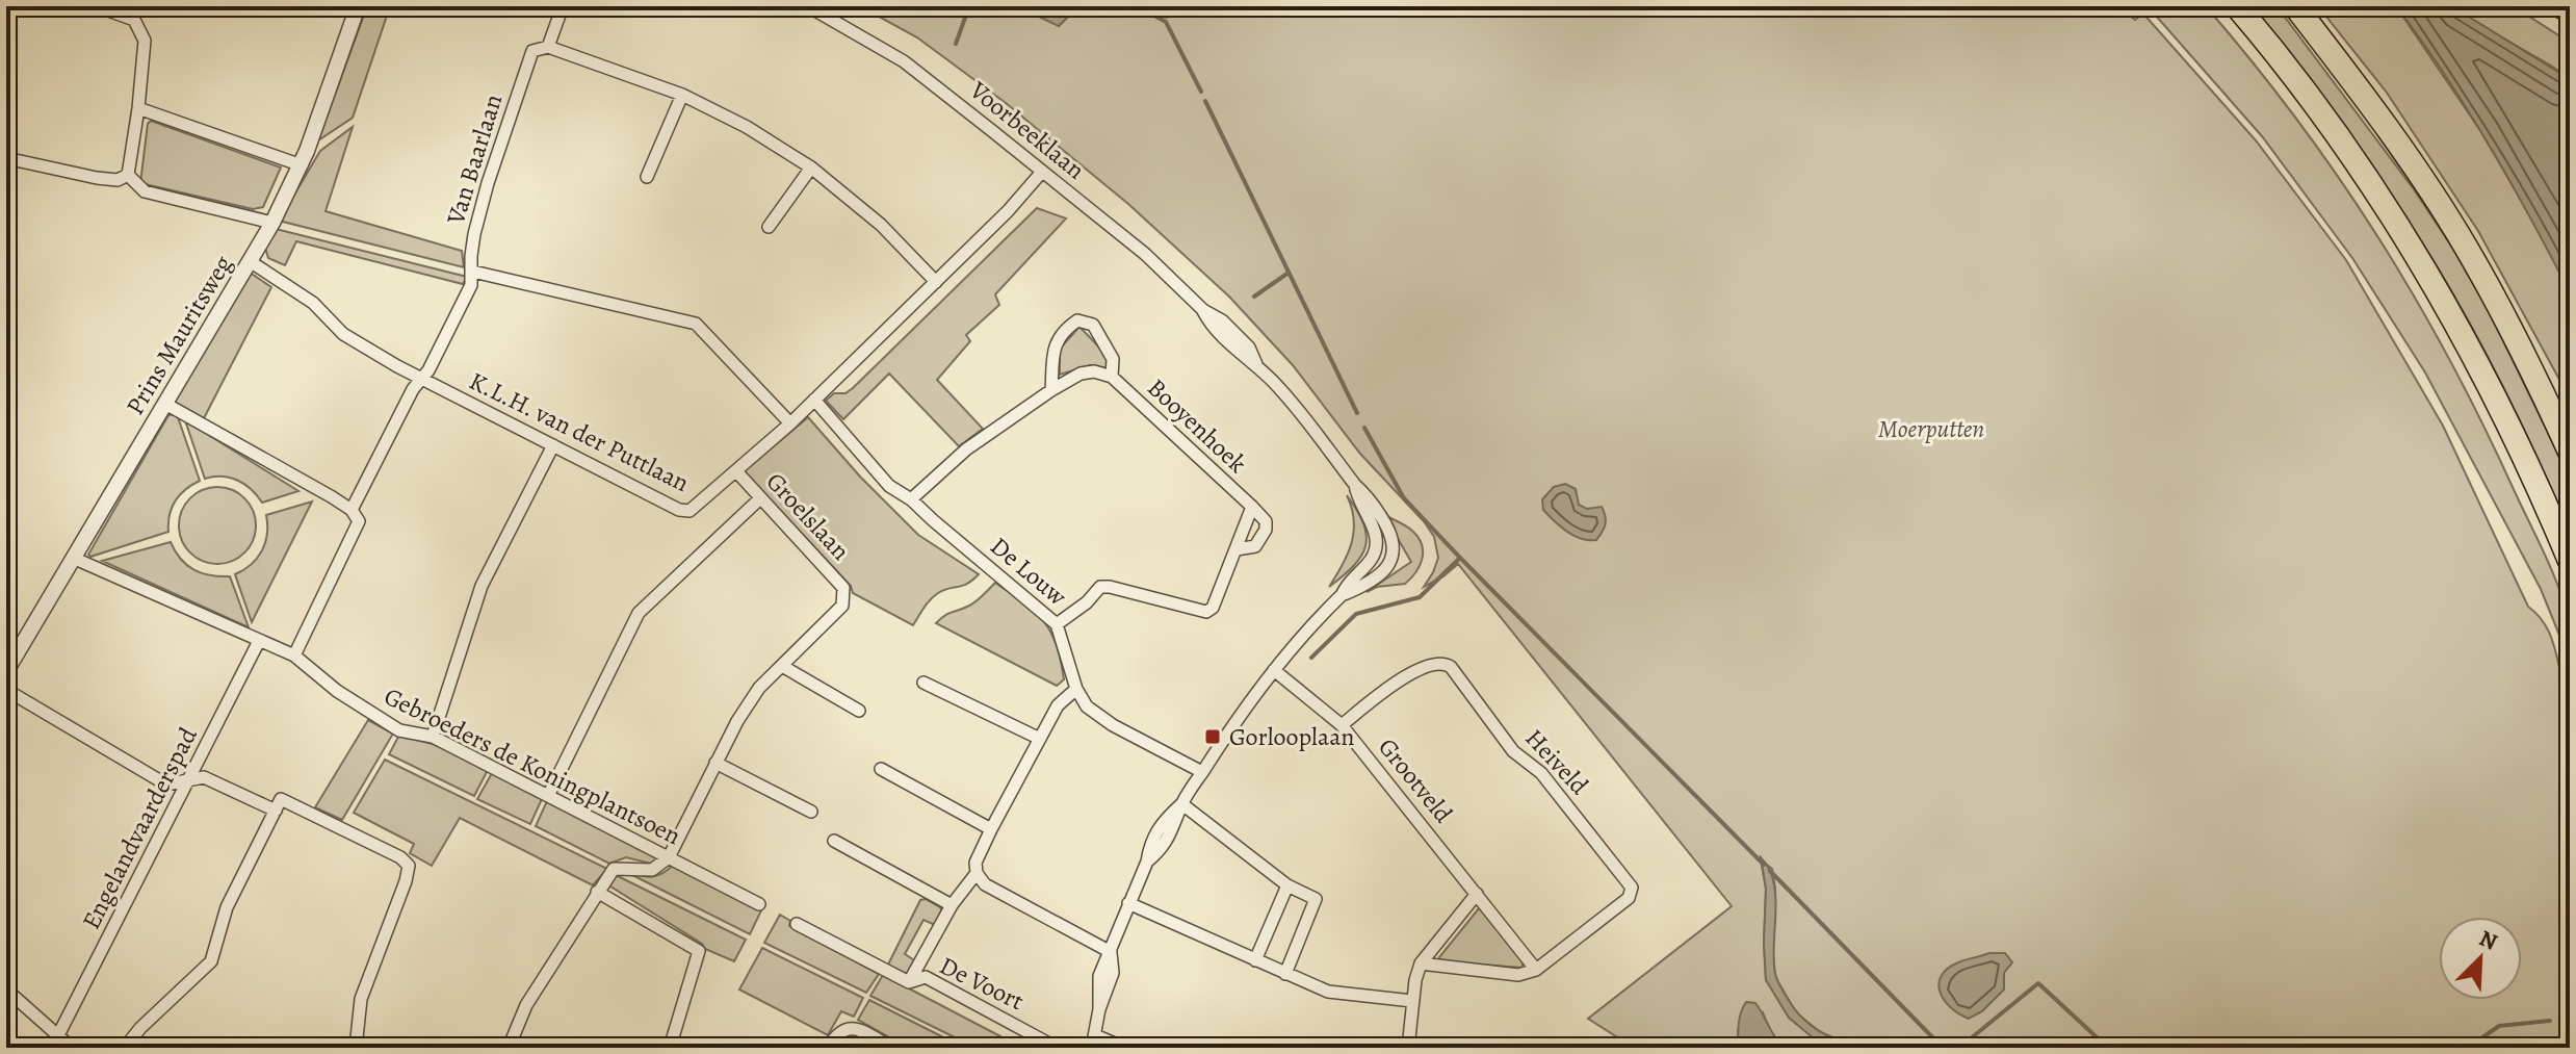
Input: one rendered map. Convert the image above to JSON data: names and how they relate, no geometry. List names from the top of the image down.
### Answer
{
  "streets": {
    "street": [
      "Voorbeeklaan",
      "Van Baarlaan",
      "Prins Mauritsweg",
      "Booyenhoek",
      "K.L.H. van der Puttlaan",
      "Groelslaan",
      "De Louw",
      "Heiveld",
      "Gebroeders de Koningplantsoen",
      "Grootveld",
      "Engelandvaarderspad",
      "De Voort"
    ]
  },
  "crossings": [
    ["Voorbeeklaan", "K.L.H. van der Puttlaan"],
    ["Van Baarlaan", "K.L.H. van der Puttlaan"],
    ["Van Baarlaan", "Gebroeders de Koningplantsoen"],
    ["Prins Mauritsweg", "K.L.H. van der Puttlaan"],
    ["Prins Mauritsweg", "Gebroeders de Koningplantsoen"],
    ["Booyenhoek", "De Louw"],
    ["K.L.H. van der Puttlaan", "Groelslaan"],
    ["K.L.H. van der Puttlaan", "De Louw"],
    ["Groelslaan", "Gebroeders de Koningplantsoen"],
    ["Heiveld", "Grootveld"],
    ["Gebroeders de Koningplantsoen", "Engelandvaarderspad"]
  ],
  "parks": ["Moerputten"],
  "places": {
    "transit": ["Gorlooplaan"]
  },
  "north": "top right"
}
